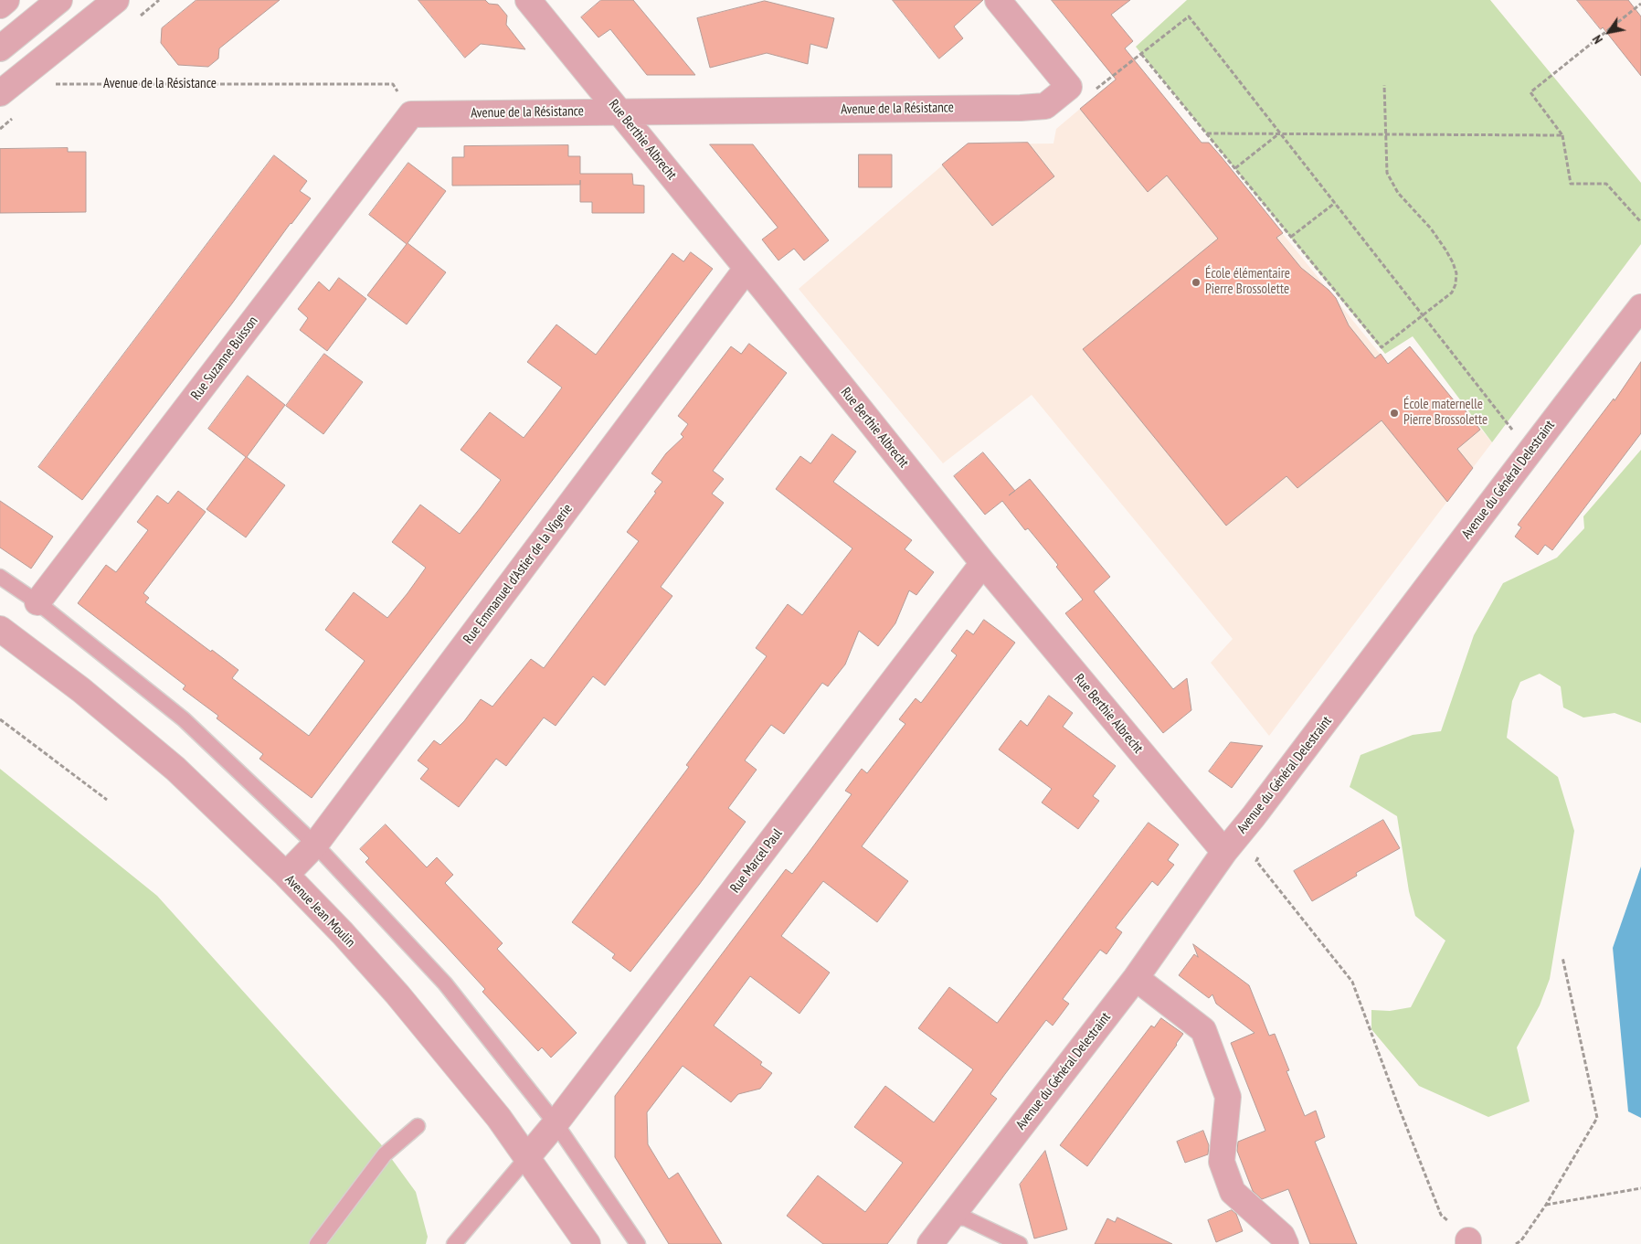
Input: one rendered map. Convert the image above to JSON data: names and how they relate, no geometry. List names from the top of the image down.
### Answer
{
  "streets": {
    "street": [
      "Avenue de la Résistance",
      "Rue Berthie Albrecht",
      "Rue Suzanne Buisson",
      "Avenue du Général Delestraint",
      "Rue Emmanuel d'Astier de la Vigerie",
      "Rue Marcel Paul",
      "Avenue Jean Moulin"
    ]
  },
  "crossings": [
    ["Avenue de la Résistance", "Rue Berthie Albrecht"],
    ["Avenue de la Résistance", "Rue Suzanne Buisson"],
    ["Rue Berthie Albrecht", "Avenue du Général Delestraint"],
    ["Rue Berthie Albrecht", "Rue Emmanuel d'Astier de la Vigerie"],
    ["Rue Berthie Albrecht", "Rue Marcel Paul"],
    ["Rue Emmanuel d'Astier de la Vigerie", "Avenue Jean Moulin"],
    ["Rue Marcel Paul", "Avenue Jean Moulin"]
  ],
  "places": ["École élémentaire Pierre Brossolette", "École maternelle Pierre Brossolette"],
  "north": "bottom left"
}
